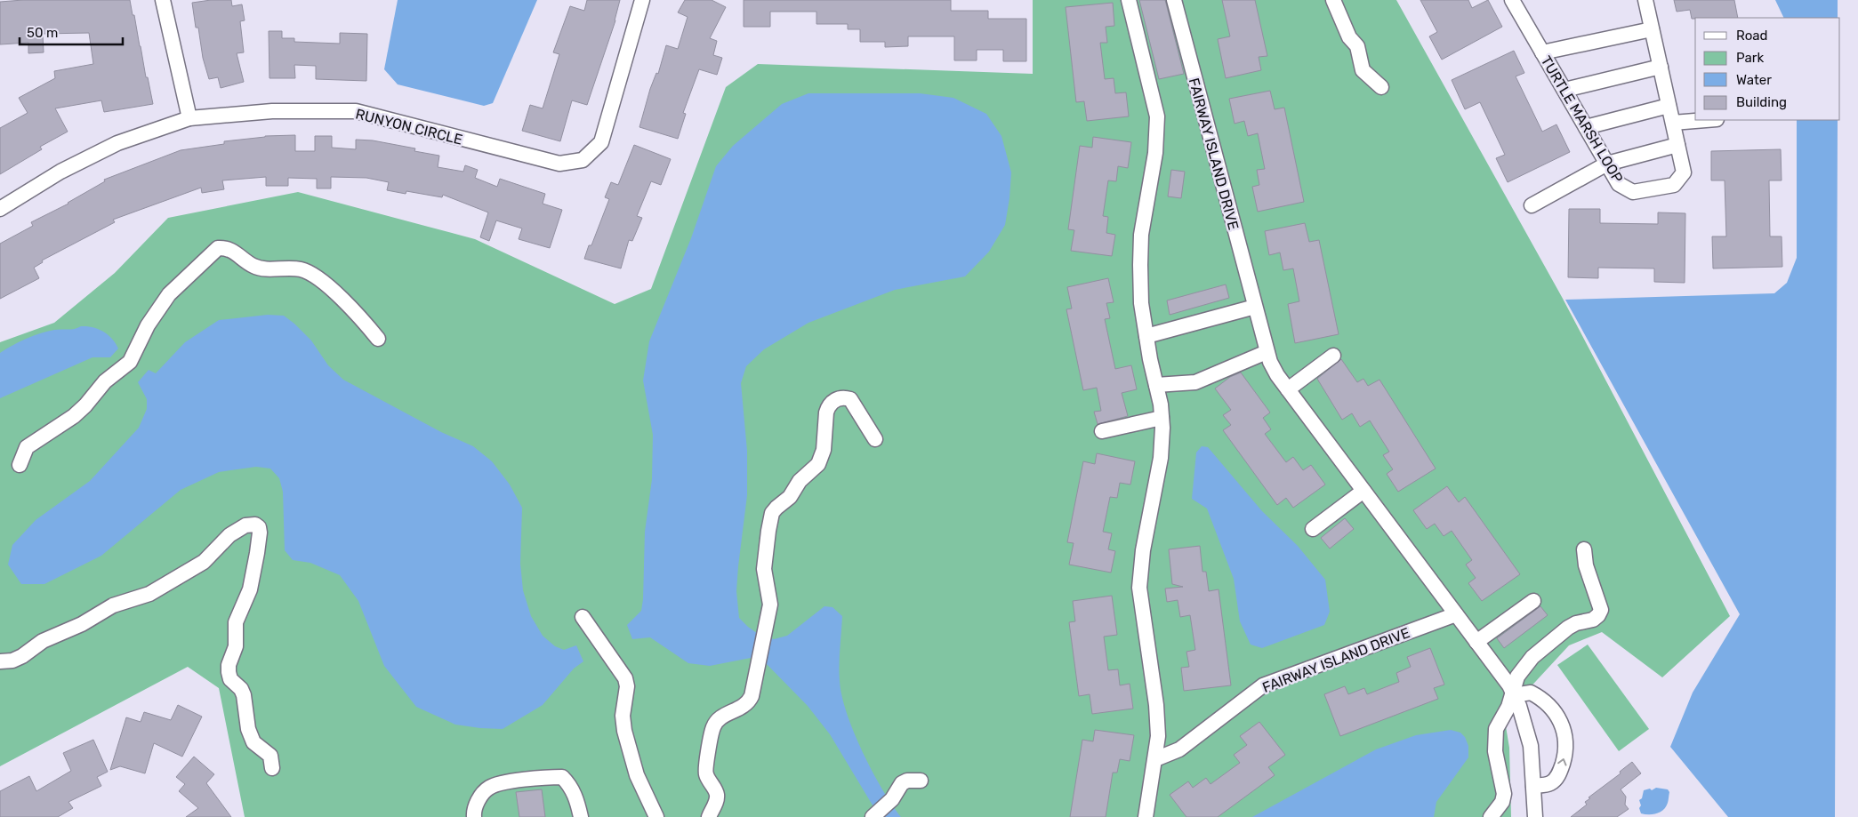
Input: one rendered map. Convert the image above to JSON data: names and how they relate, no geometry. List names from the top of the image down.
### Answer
{
  "streets": {
    "street": ["TURTLE MARSH LOOP", "RUNYON CIRCLE", "FAIRWAY ISLAND DRIVE"]
  },
  "legend": [
    "Road",
    "Park",
    "Water",
    "Building"
  ],
  "scale_bar": "50 m"
}
